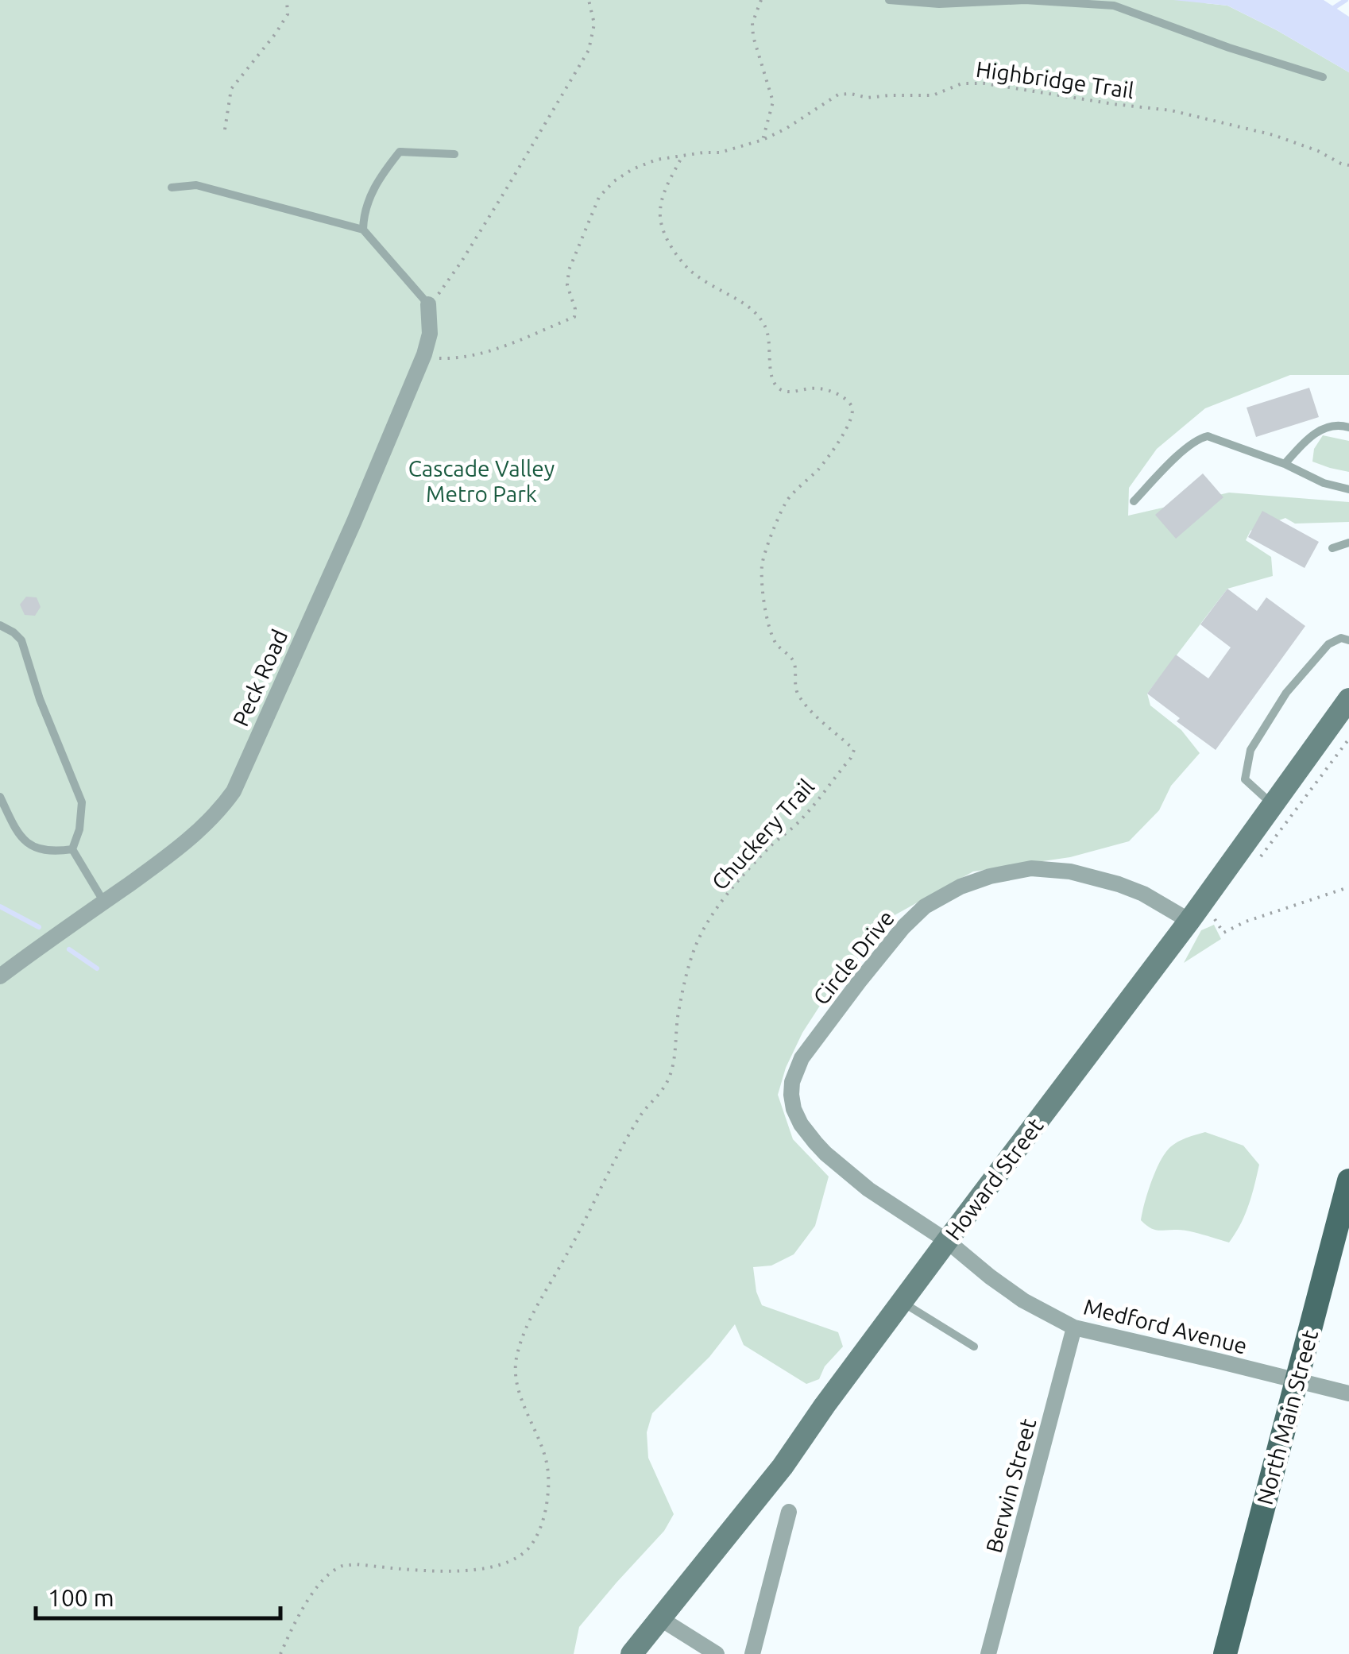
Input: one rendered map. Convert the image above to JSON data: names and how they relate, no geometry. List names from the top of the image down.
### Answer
{
  "streets": {
    "main road": ["Howard Street", "North Main Street"],
    "street": [
      "Peck Road",
      "Circle Drive",
      "Medford Avenue",
      "Berwin Street"
    ],
    "path": ["Highbridge Trail", "Chuckery Trail"]
  },
  "crossings": [
    ["Highbridge Trail", "Chuckery Trail"],
    ["Circle Drive", "Howard Street"],
    ["Circle Drive", "Medford Avenue"],
    ["Howard Street", "Medford Avenue"],
    ["Medford Avenue", "North Main Street"],
    ["Medford Avenue", "Berwin Street"]
  ],
  "parks": ["Cascade Valley Metro Park"],
  "scale_bar": "100 m"
}
